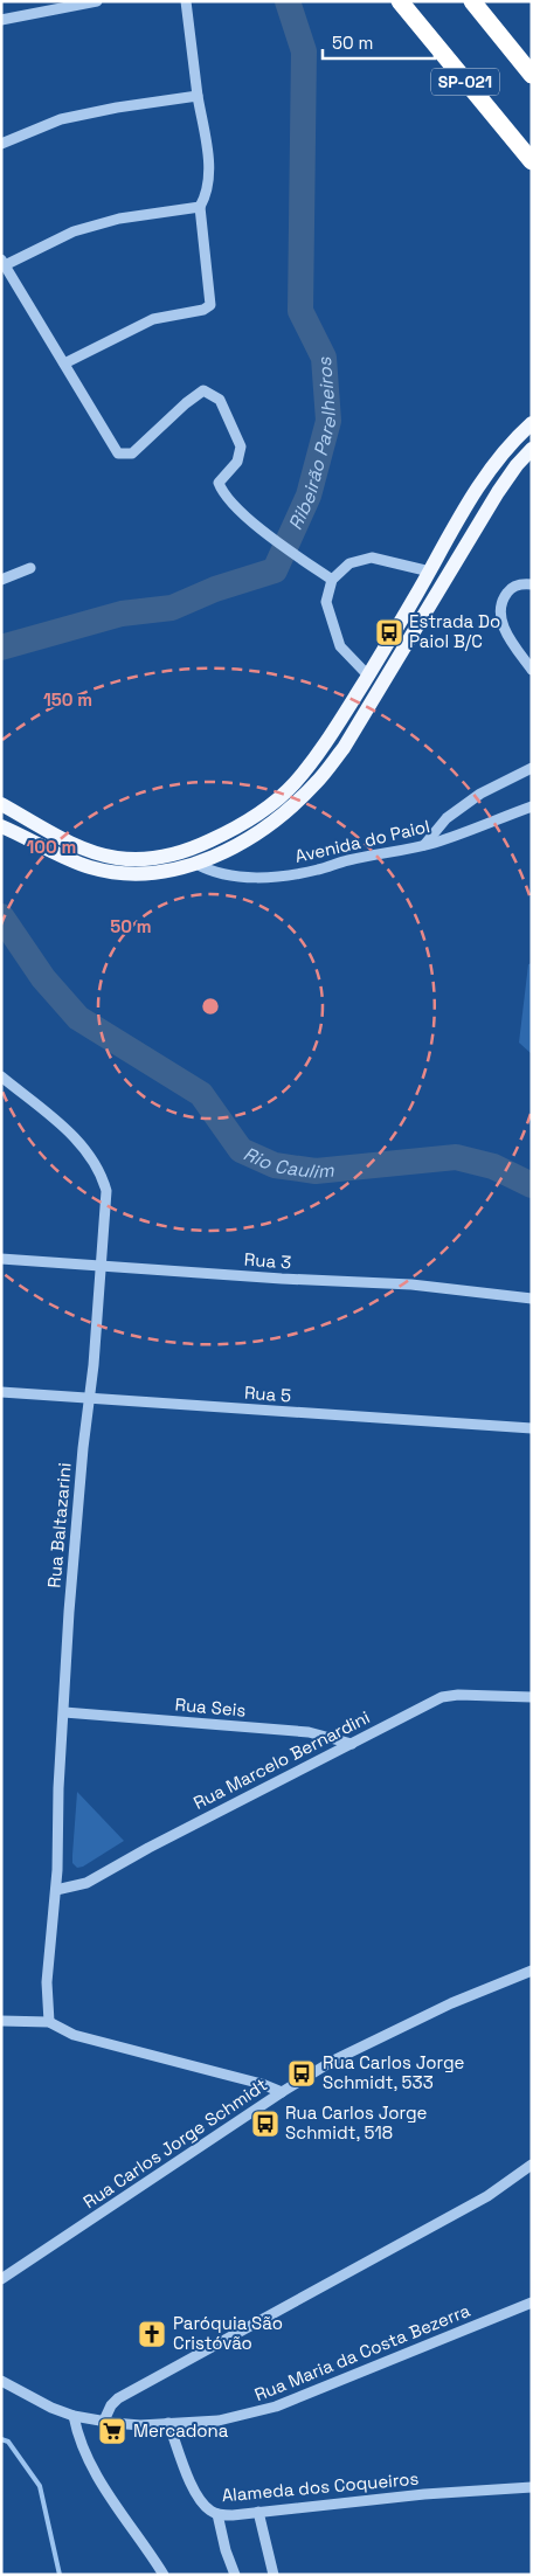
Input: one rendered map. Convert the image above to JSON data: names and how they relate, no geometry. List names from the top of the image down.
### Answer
{
  "streets": {
    "highway": ["SP-021"],
    "street": [
      "Avenida do Paiol",
      "Rua 3",
      "Rua 5",
      "Rua Baltazarini",
      "Rua Seis",
      "Rua Marcelo Bernardini",
      "Rua Carlos Jorge Schmidt",
      "Rua Maria da Costa Bezerra",
      "Alameda dos Coqueiros"
    ]
  },
  "crossings": [
    ["Rua 3", "Rua Baltazarini"],
    ["Rua 5", "Rua Baltazarini"],
    ["Rua Baltazarini", "Rua Seis"],
    ["Rua Baltazarini", "Rua Marcelo Bernardini"],
    ["Rua Seis", "Rua Marcelo Bernardini"],
    ["Rua Maria da Costa Bezerra", "Alameda dos Coqueiros"]
  ],
  "water": ["Ribeirão Parelheiros", "Rio Caulim"],
  "places": {
    "bus stop": ["Estrada Do Paiol B/C", "Rua Carlos Jorge Schmidt, 533", "Rua Carlos Jorge Schmidt, 518"],
    "church": ["Paróquia São Cristóvão"],
    "supermarket": ["Mercadona"]
  },
  "scale_bar": "50 m",
  "rings": ["150 m", "100 m", "50 m"]
}
